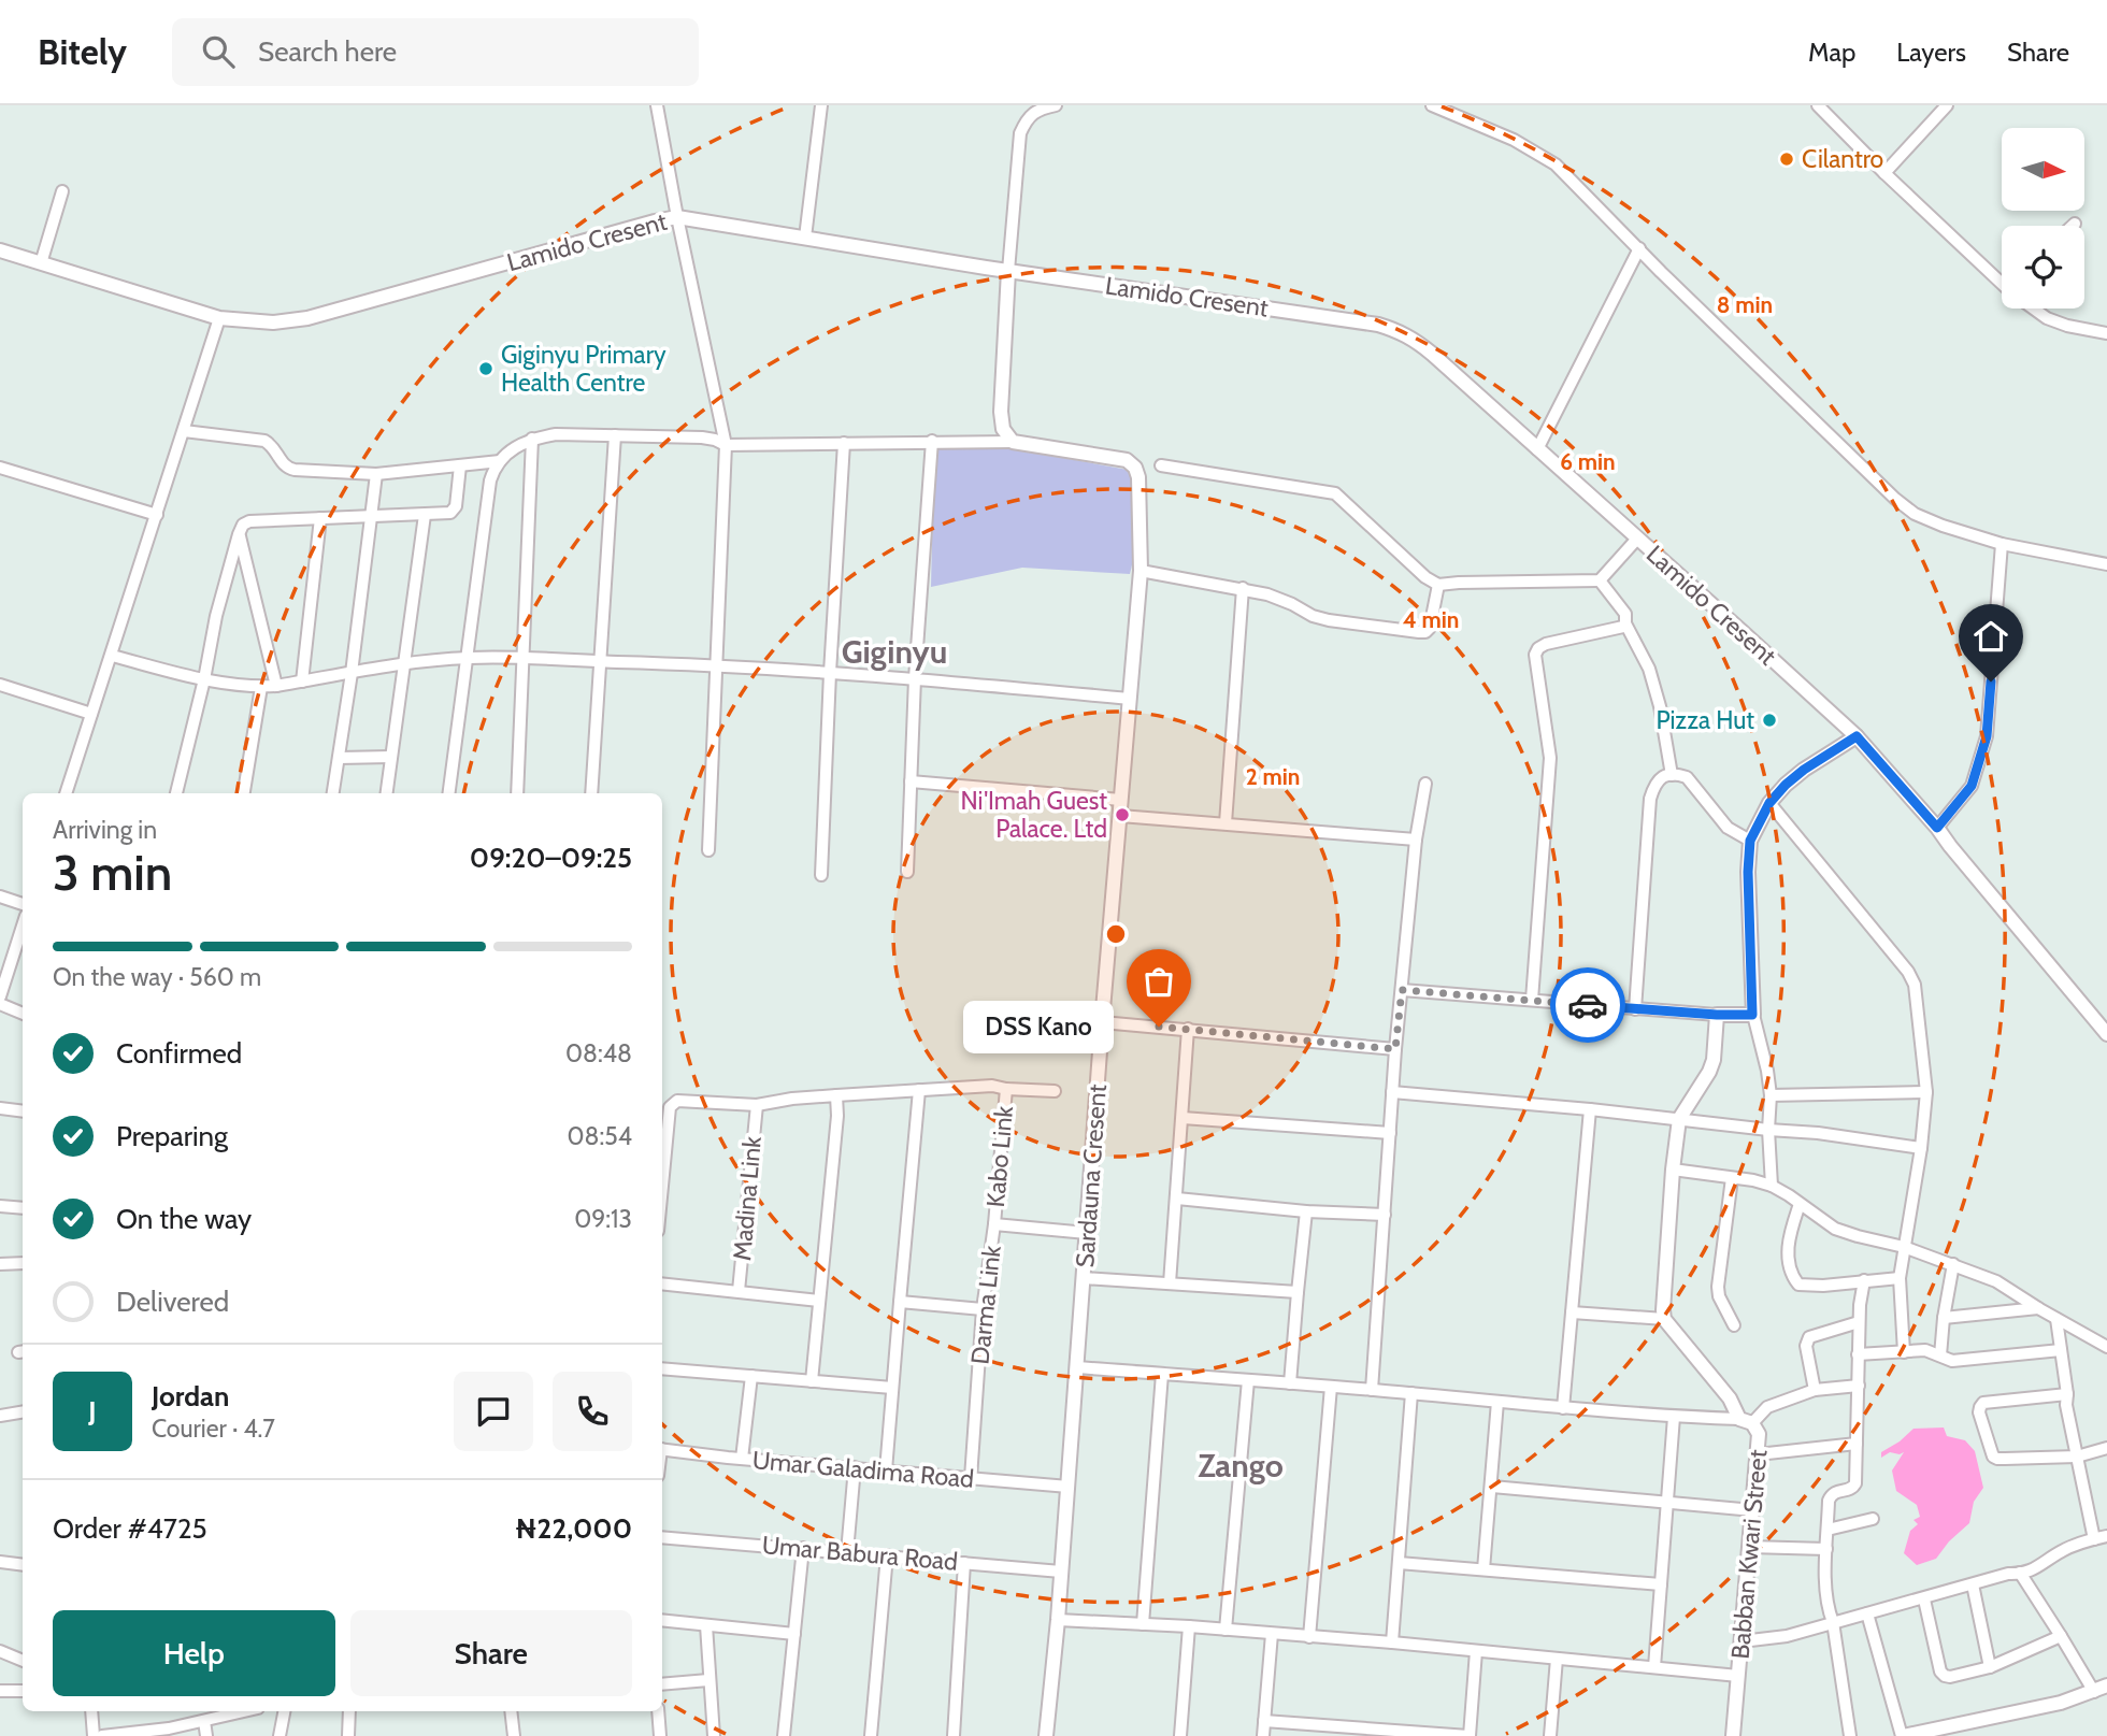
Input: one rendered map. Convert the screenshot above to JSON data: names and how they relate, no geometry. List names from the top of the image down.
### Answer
{
  "streets": {
    "street": [
      "Lamido Cresent",
      "Kabo Link",
      "Sardauna Cresent",
      "Madina Link",
      "Darma Link",
      "Umar Galadima Road",
      "Umar Babura Road",
      "Babban Kwari Street"
    ]
  },
  "crossings": [
    ["Kabo Link", "Darma Link"],
    ["Sardauna Cresent", "Darma Link"],
    ["Sardauna Cresent", "Umar Galadima Road"],
    ["Sardauna Cresent", "Umar Babura Road"],
    ["Darma Link", "Umar Galadima Road"]
  ],
  "districts": ["Giginyu", "Zango"],
  "places": [
    "Cilantro",
    "Giginyu Primary Health Centre",
    "Pizza Hut",
    "Ni'Imah Guest Palace. Ltd",
    "DSS Kano"
  ],
  "north": "right",
  "page": {
    "header": "Bitely",
    "search": "Search here",
    "nav": ["Map", "Layers", "Share"],
    "heading": ["3 min", "Arriving in", "09:20–09:25"],
    "panel": [
      "Jordan",
      "Courier · 4.7",
      "Order #4725",
      "₦22,000"
    ],
    "bar": "On the way · 560 m",
    "bubble": "DSS Kano",
    "list": [
      ["Confirmed", "08:48"],
      ["Preparing", "08:54"],
      ["On the way", "09:13"],
      "Delivered"
    ],
    "round": "J",
    "buttons": ["Help", "Share"]
  },
  "rings": [
    "8 min",
    "6 min",
    "4 min",
    "2 min"
  ]
}
